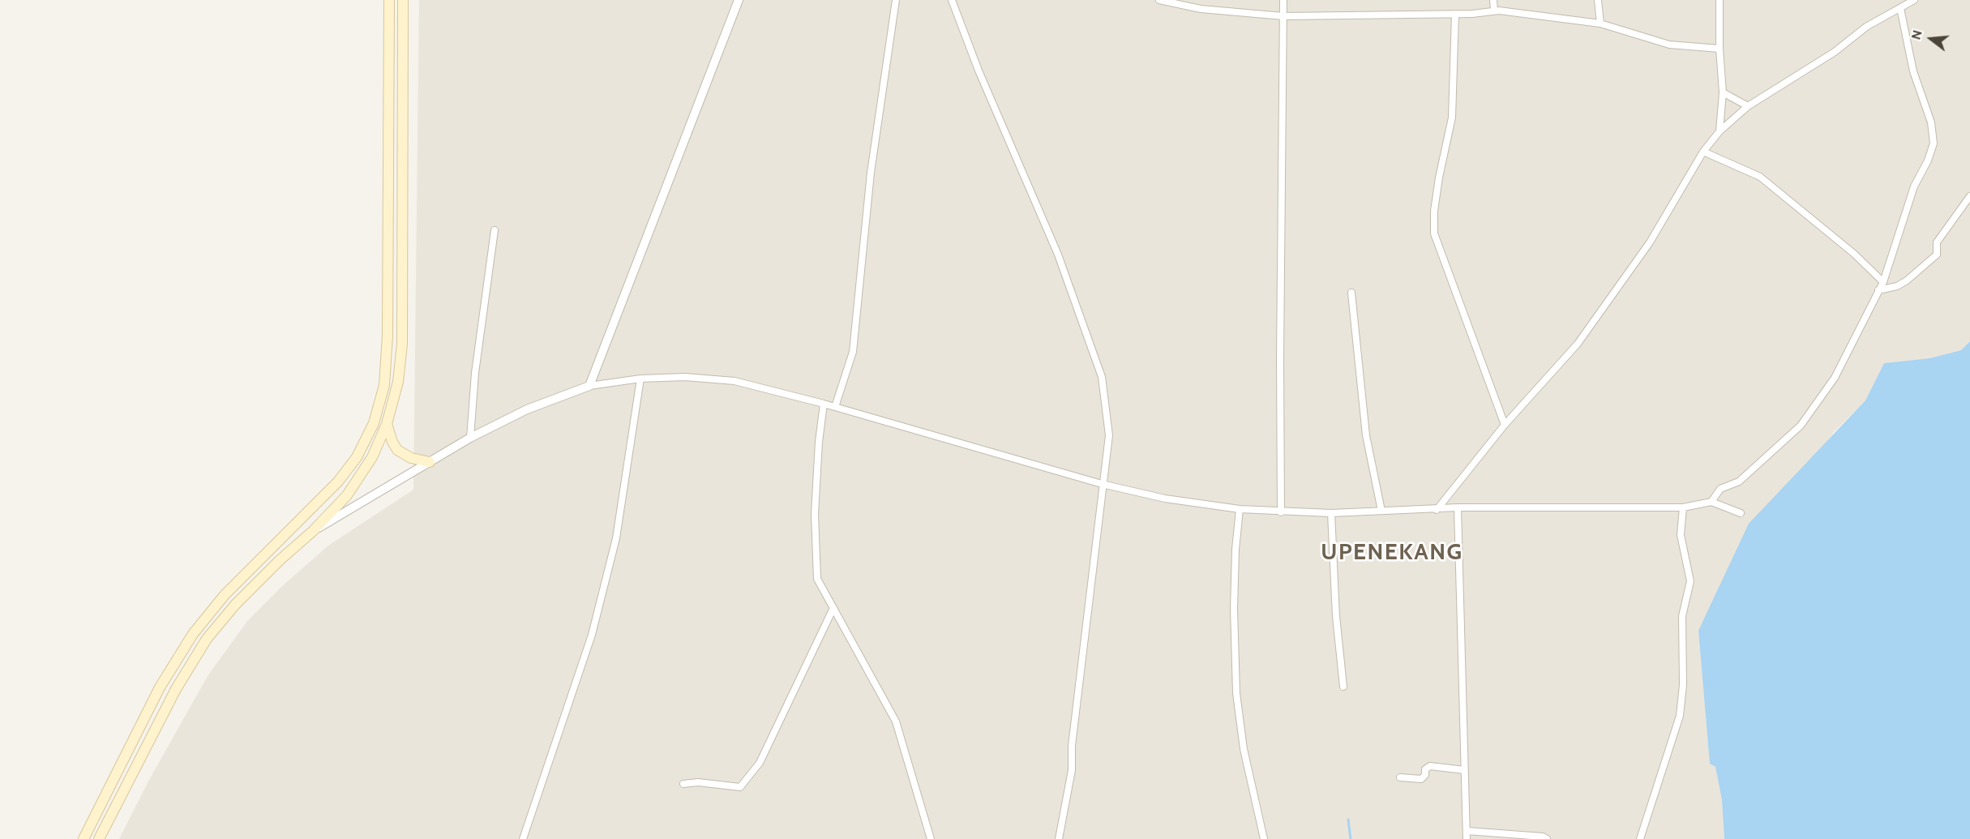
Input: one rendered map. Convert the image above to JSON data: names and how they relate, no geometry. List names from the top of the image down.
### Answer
{
  "districts": ["UPENEKANG"],
  "north": "left"
}
